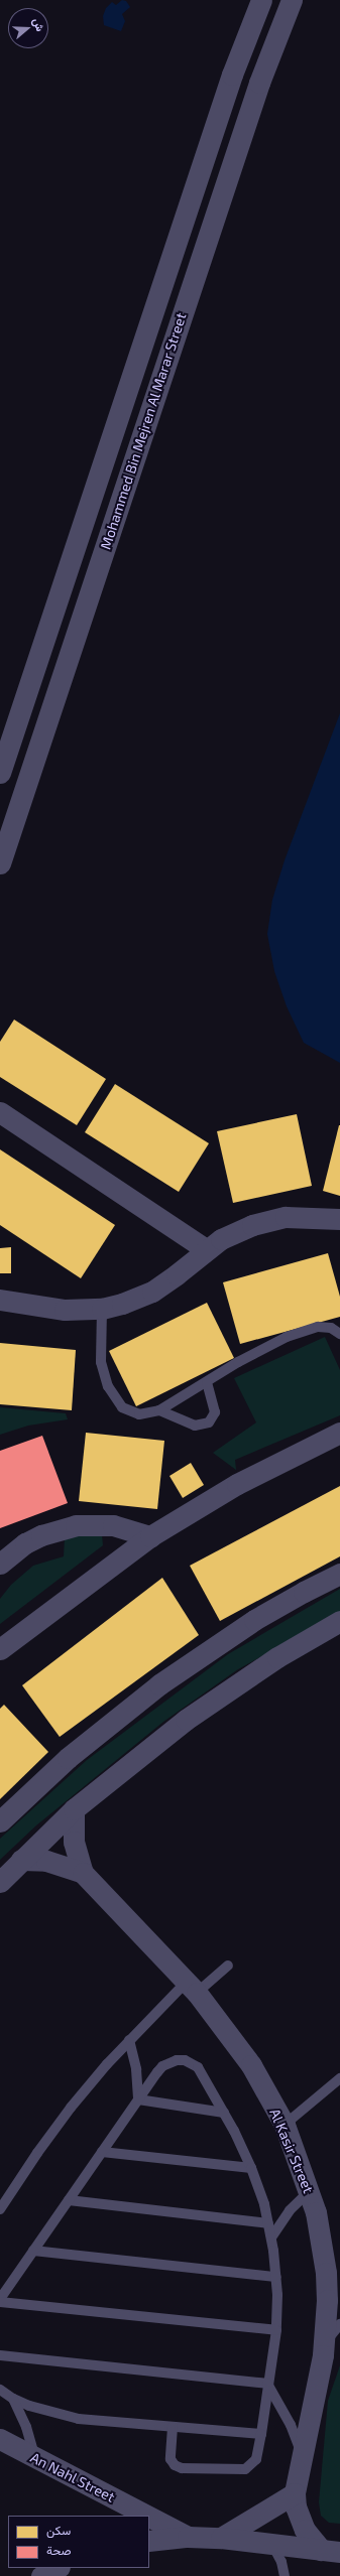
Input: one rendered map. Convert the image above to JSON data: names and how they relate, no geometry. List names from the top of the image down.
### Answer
{
  "streets": {
    "street": ["Mohammed Bin Mejren Al Marar Street", "Al Kasir Street", "An Nahl Street"]
  },
  "legend": ["سكن", "صحة"],
  "north": "right"
}
